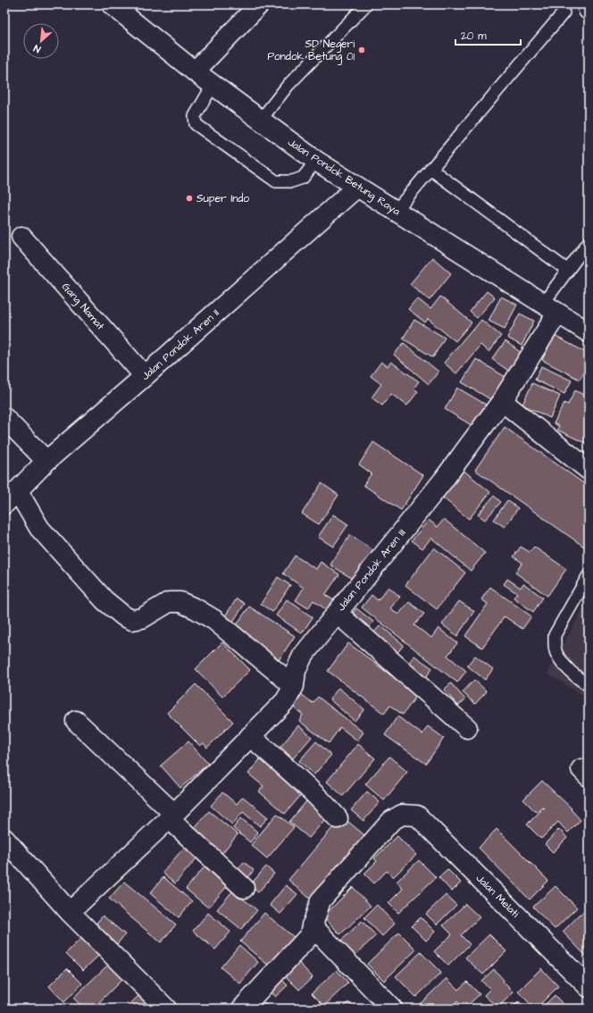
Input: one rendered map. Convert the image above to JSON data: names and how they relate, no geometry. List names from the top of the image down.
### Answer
{
  "streets": {
    "street": [
      "Jalan Pondok Betung Raya",
      "Gang Namat",
      "Jalan Pondok Aren II",
      "Jalan Pondok Aren III",
      "Jalan Melati"
    ]
  },
  "crossings": [
    ["Jalan Pondok Betung Raya", "Jalan Pondok Aren II"],
    ["Jalan Pondok Betung Raya", "Jalan Pondok Aren III"],
    ["Gang Namat", "Jalan Pondok Aren II"]
  ],
  "places": ["SD Negeri Pondok Betung 01", "Super Indo"],
  "scale_bar": "20 m",
  "north": "bottom left"
}
